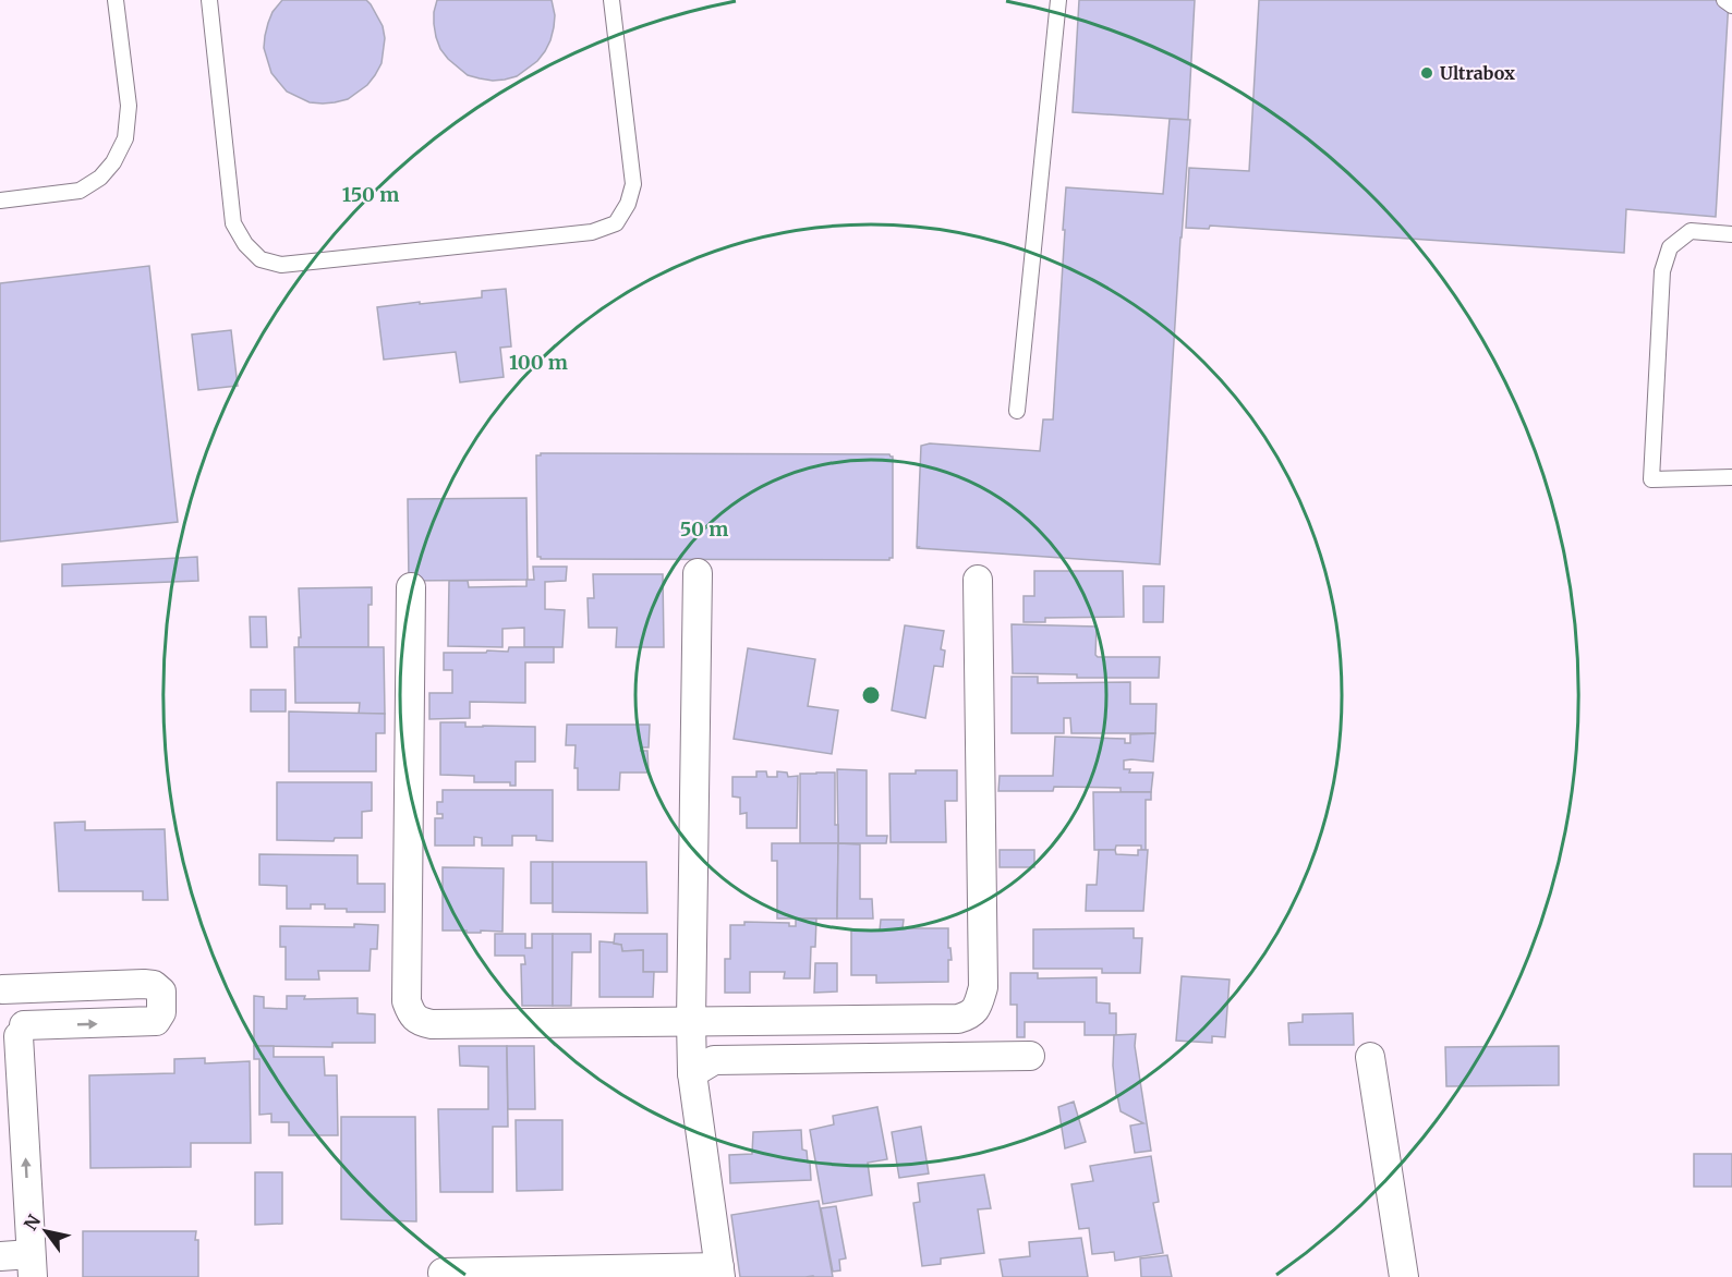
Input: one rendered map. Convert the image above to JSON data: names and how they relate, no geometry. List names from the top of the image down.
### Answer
{
  "places": ["Ultrabox"],
  "north": "top left",
  "rings": ["150 m", "100 m", "50 m"]
}
